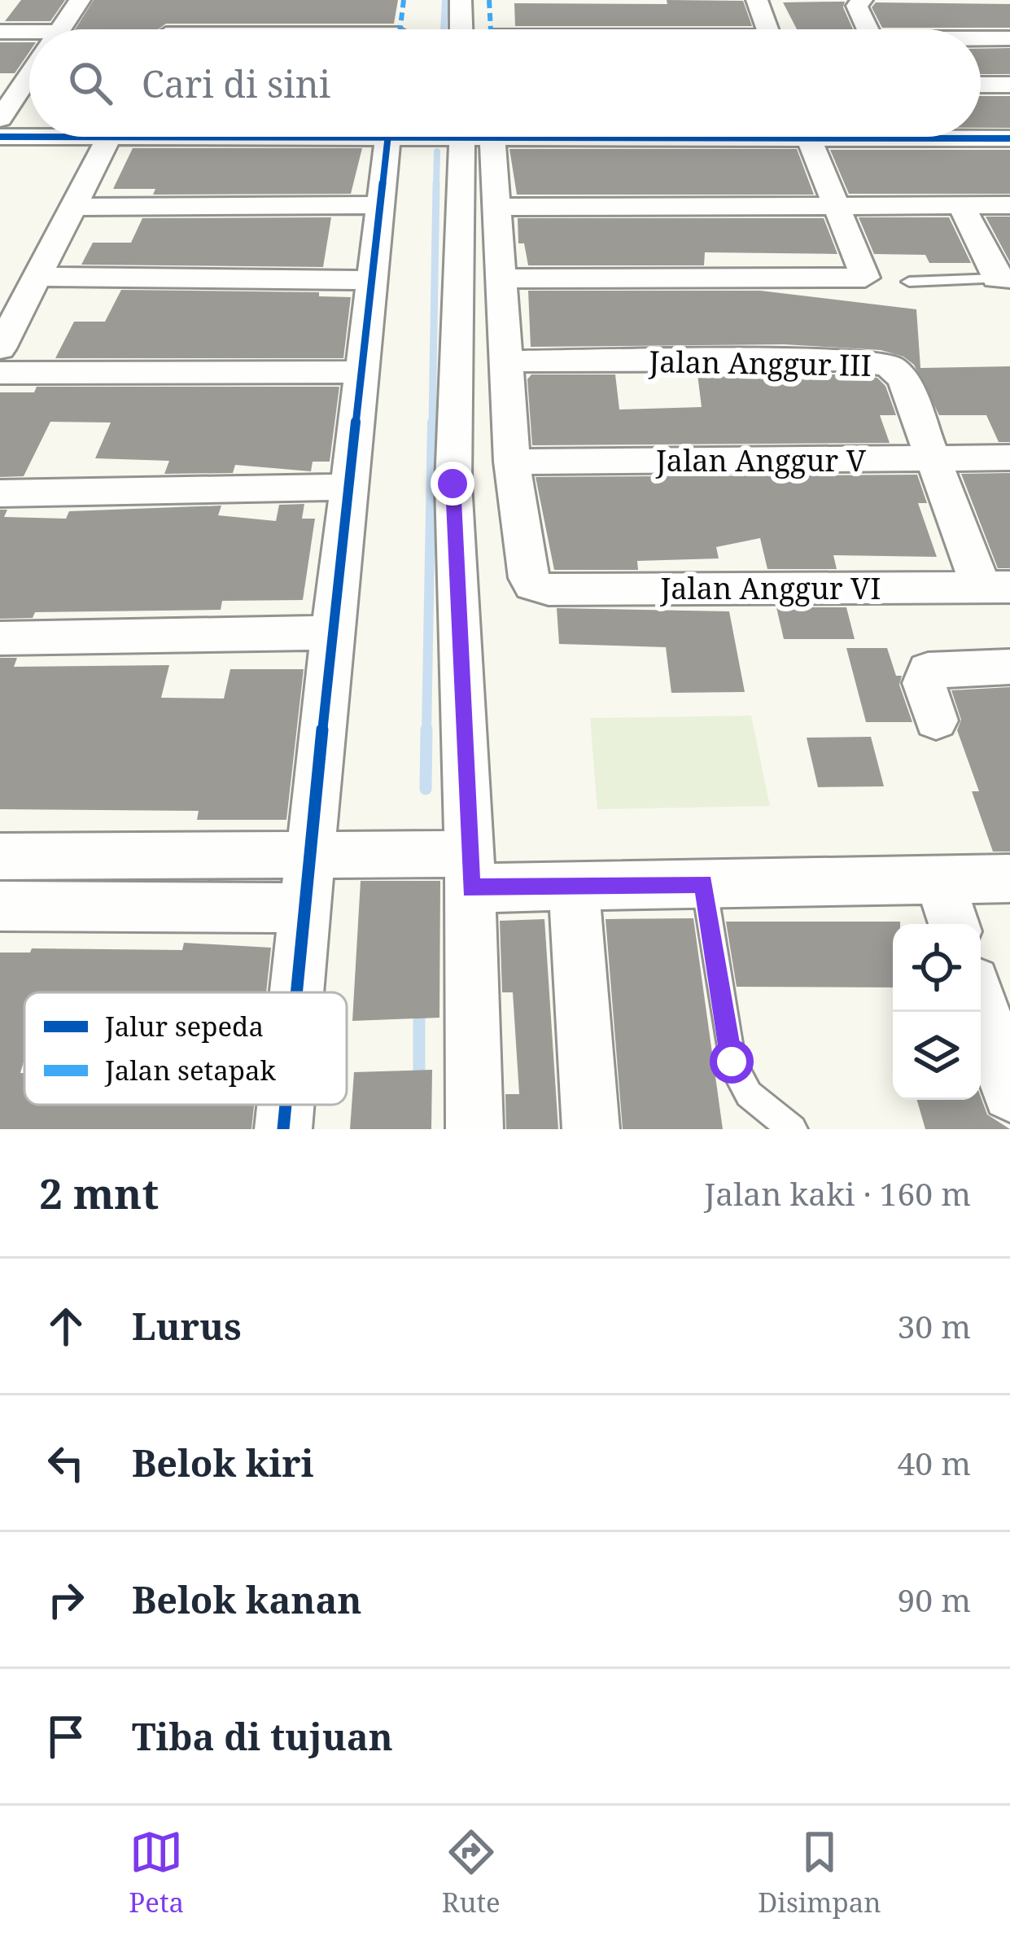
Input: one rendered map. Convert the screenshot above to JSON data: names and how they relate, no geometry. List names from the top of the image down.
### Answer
{
  "streets": {
    "street": ["Jalan Anggur III", "Jalan Anggur V", "Jalan Anggur VI"]
  },
  "crossings": [
    ["Jalan Anggur III", "Jalan Anggur V"],
    ["Jalan Anggur III", "Jalan Anggur VI"],
    ["Jalan Anggur V", "Jalan Anggur VI"]
  ],
  "legend": ["Jalur sepeda", "Jalan setapak"],
  "page": {
    "search": "Cari di sini",
    "heading": ["2 mnt", "Jalan kaki · 160 m"],
    "list": [
      ["Lurus", "30 m"],
      ["Belok kiri", "40 m"],
      ["Belok kanan", "90 m"],
      "Tiba di tujuan"
    ],
    "nav": ["Peta", "Rute", "Disimpan"]
  }
}
